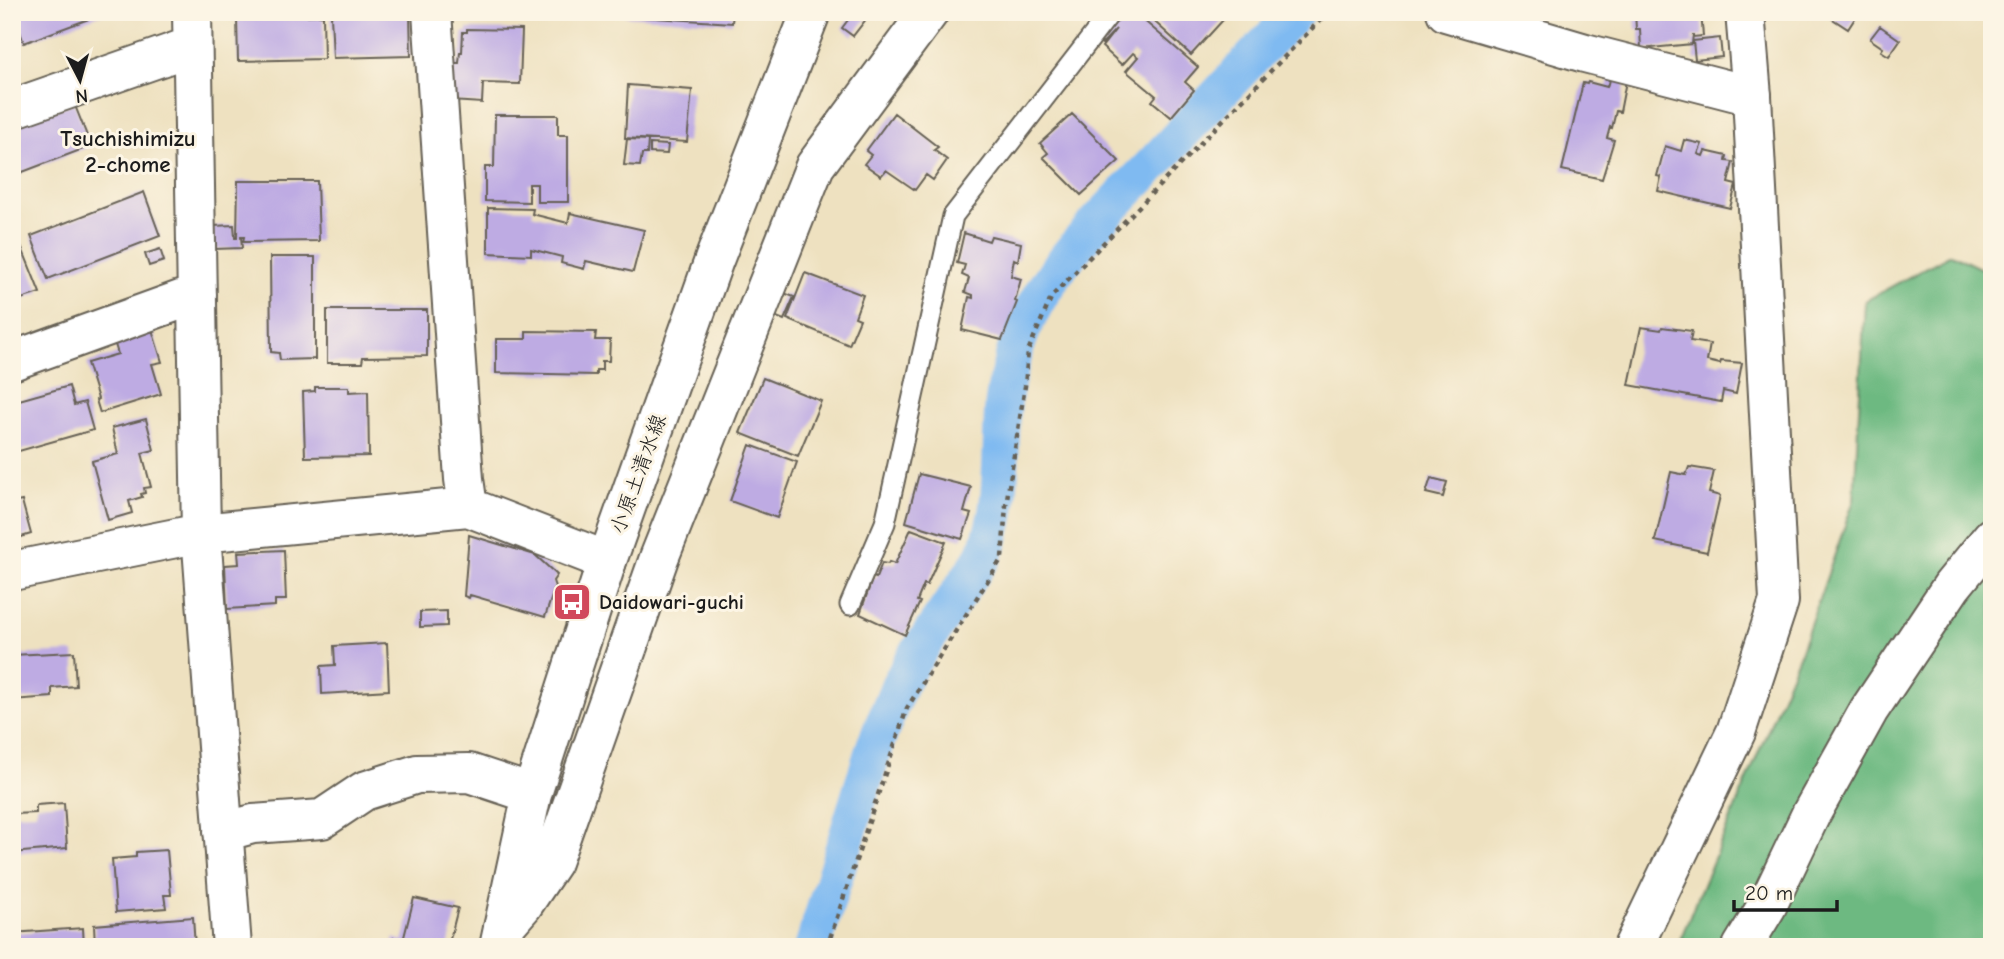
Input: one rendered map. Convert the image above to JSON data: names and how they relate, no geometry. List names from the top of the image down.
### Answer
{
  "streets": {
    "street": ["小原土清水線"]
  },
  "districts": ["Tsuchishimizu 2-chome"],
  "places": {
    "bus stop": ["Daidowari-guchi"]
  },
  "scale_bar": "20 m",
  "north": "bottom"
}
